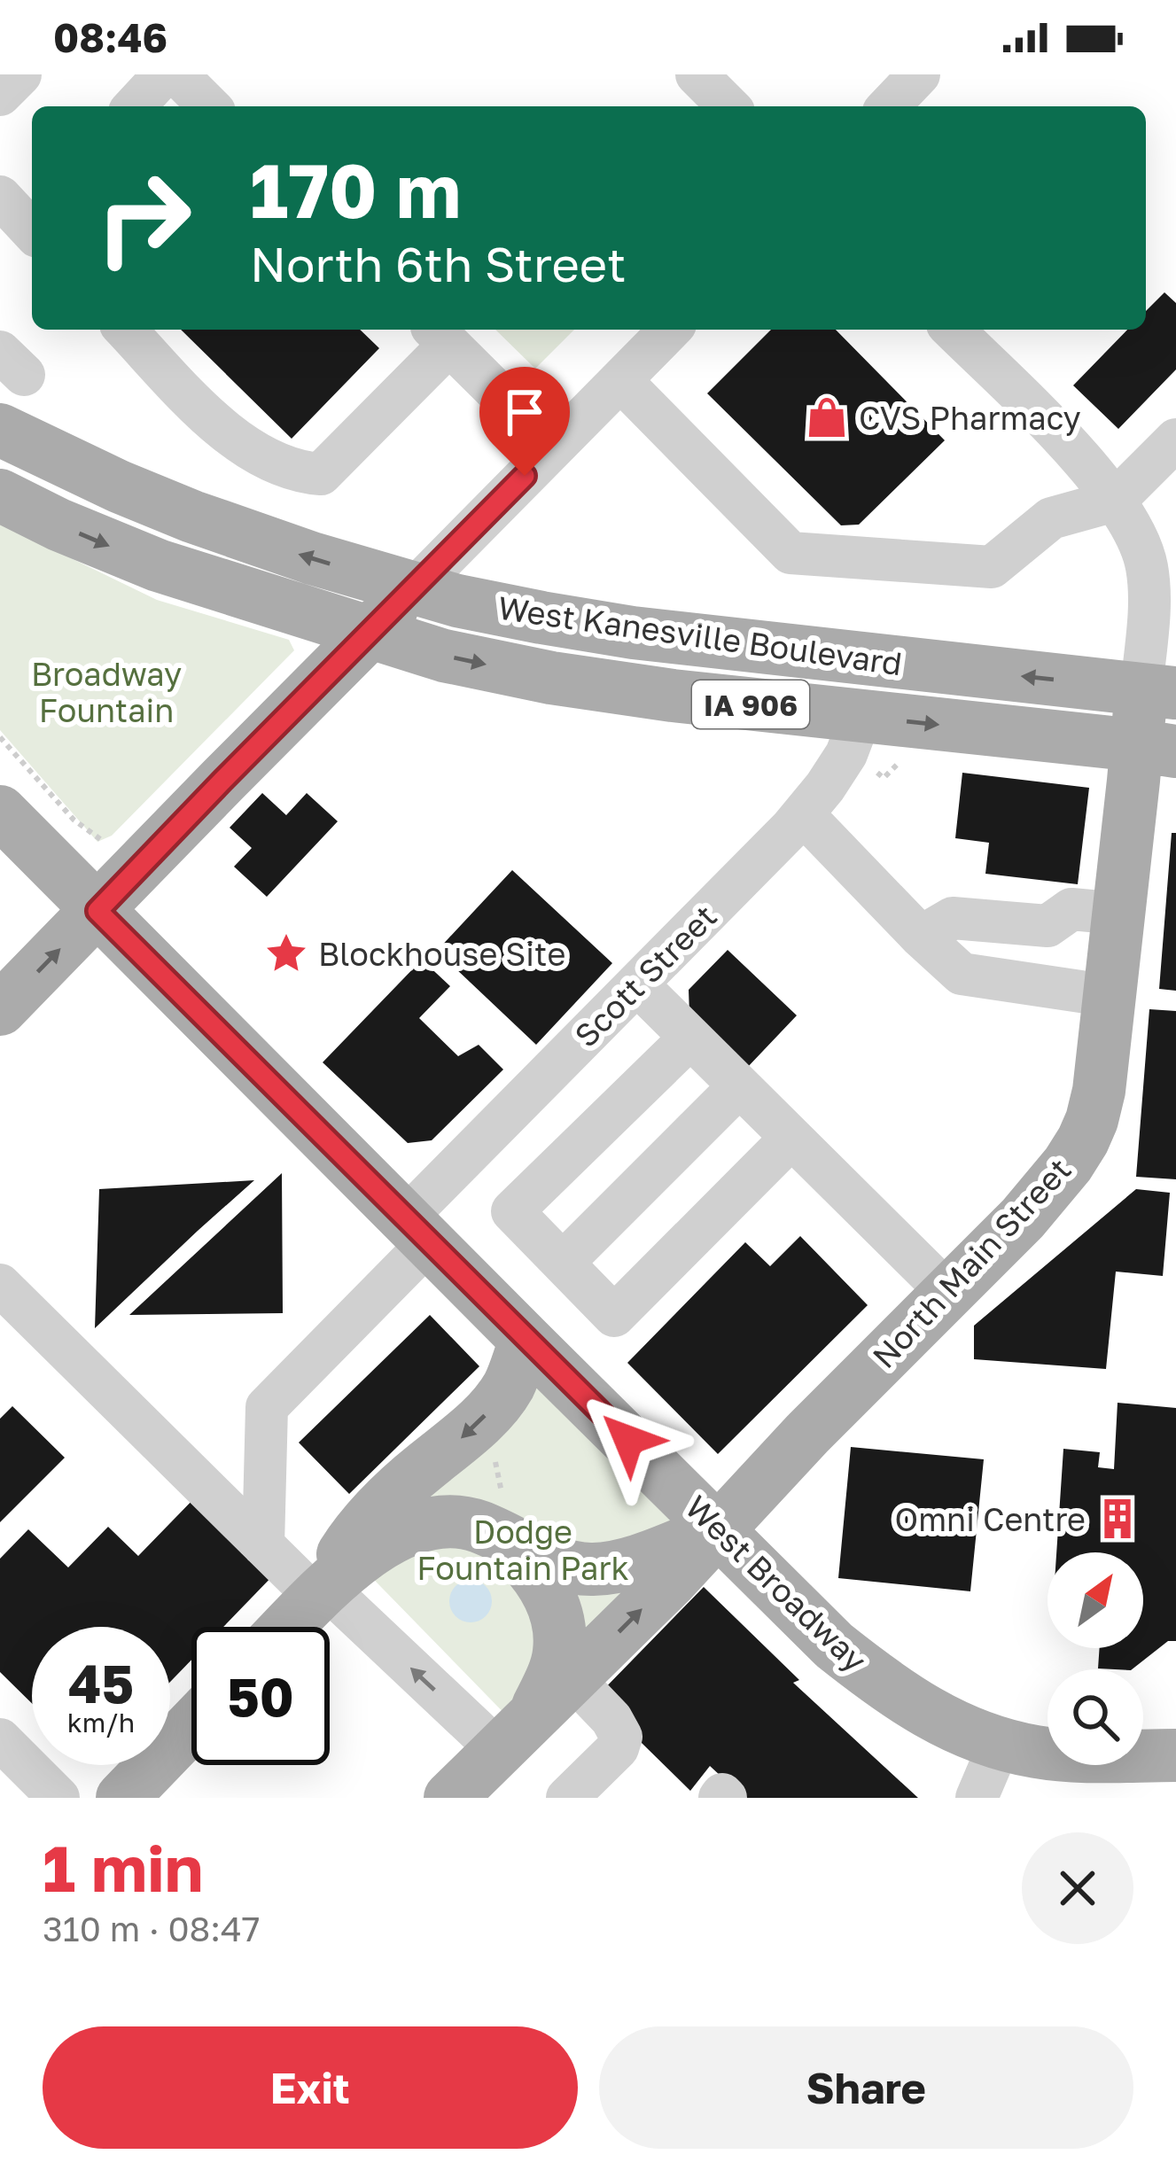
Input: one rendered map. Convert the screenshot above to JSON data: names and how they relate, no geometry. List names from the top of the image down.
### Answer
{
  "streets": {
    "main road": [
      "West Kanesville Boulevard",
      "IA 906",
      "North Main Street",
      "West Broadway"
    ],
    "street": ["Scott Street"]
  },
  "crossings": [
    ["West Kanesville Boulevard", "Scott Street"],
    ["West Kanesville Boulevard", "North Main Street"],
    ["Scott Street", "West Broadway"],
    ["North Main Street", "West Broadway"]
  ],
  "parks": ["Broadway Fountain", "Dodge Fountain Park"],
  "places": {
    "shop": ["CVS Pharmacy"],
    "place": ["Blockhouse Site"],
    "building": ["Omni Centre"]
  },
  "north": "top right",
  "page": {
    "status": "08:46",
    "turn": ["170 m", "North 6th Street"],
    "speed": "45 km/h",
    "limit": "50",
    "heading": ["1 min", "310 m · 08:47"],
    "buttons": ["Exit", "Share"]
  }
}
